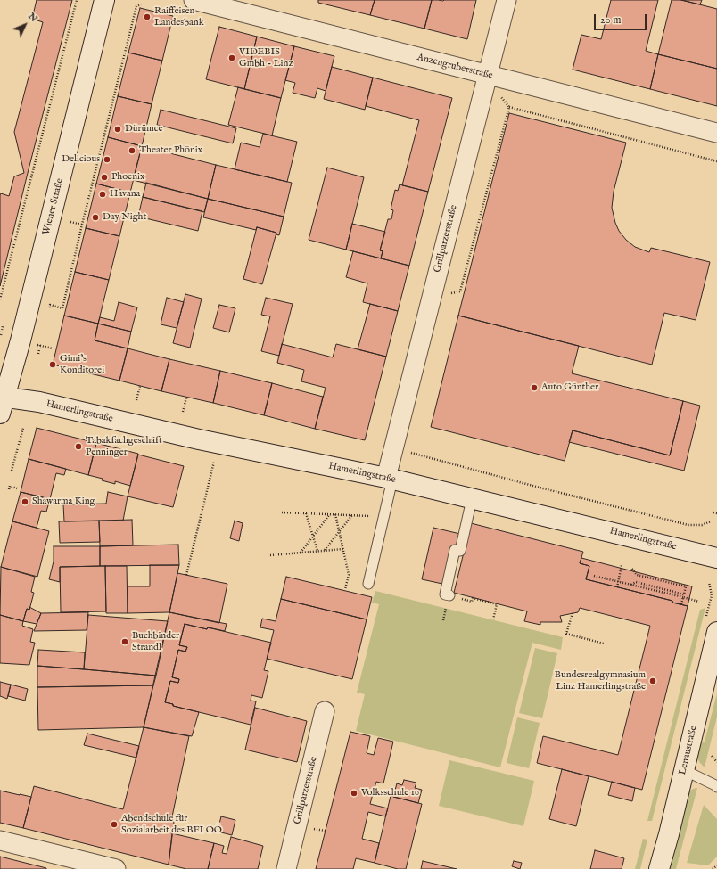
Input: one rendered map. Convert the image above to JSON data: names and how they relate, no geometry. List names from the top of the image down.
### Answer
{
  "streets": {
    "main road": ["Wiener Straße", "Hamerlingstraße", "Lenaustraße"],
    "street": ["Anzengruberstraße", "Grillparzerstraße"]
  },
  "crossings": [
    ["Anzengruberstraße", "Grillparzerstraße"],
    ["Wiener Straße", "Hamerlingstraße"],
    ["Grillparzerstraße", "Hamerlingstraße"]
  ],
  "places": [
    "Raiffeisen Landesbank",
    "VIDEBIS Gmbh - Linz",
    "Dürümce",
    "Theater Phönix",
    "Delicious",
    "Phoenix",
    "Havana",
    "Day Night",
    "Gimi's Konditorei",
    "Auto Günther",
    "Tabakfachgeschäft Penninger",
    "Shawarma King",
    "Buchbinder Strandl",
    "Bundesrealgymnasium Linz Hamerlingstraße",
    "Volksschule 10",
    "Abendschule für Sozialarbeit des BFI OÖ"
  ],
  "scale_bar": "20 m",
  "north": "top right"
}
